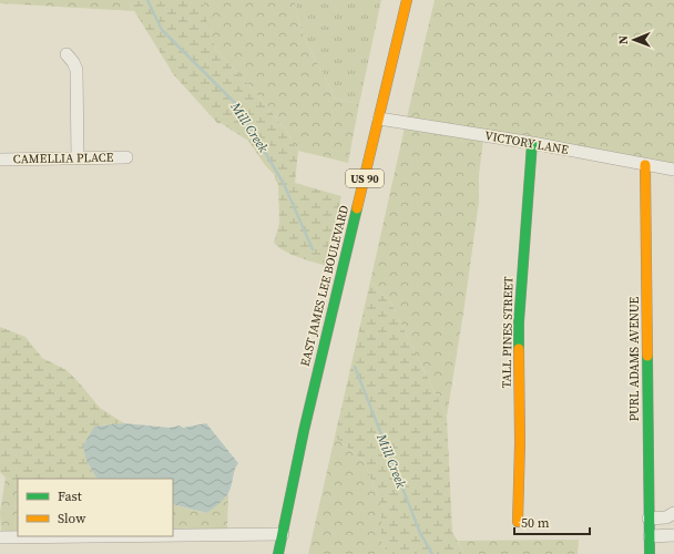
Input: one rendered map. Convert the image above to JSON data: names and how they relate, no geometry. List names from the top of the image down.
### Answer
{
  "streets": {
    "street": [
      "VICTORY LANE",
      "CAMELLIA PLACE",
      "US 90",
      "EAST JAMES LEE BOULEVARD",
      "TALL PINES STREET",
      "PURL ADAMS AVENUE"
    ]
  },
  "crossings": [
    ["VICTORY LANE", "EAST JAMES LEE BOULEVARD"],
    ["VICTORY LANE", "TALL PINES STREET"],
    ["VICTORY LANE", "PURL ADAMS AVENUE"]
  ],
  "water": ["Mill Creek"],
  "legend": ["Fast", "Slow"],
  "scale_bar": "50 m",
  "north": "left"
}
